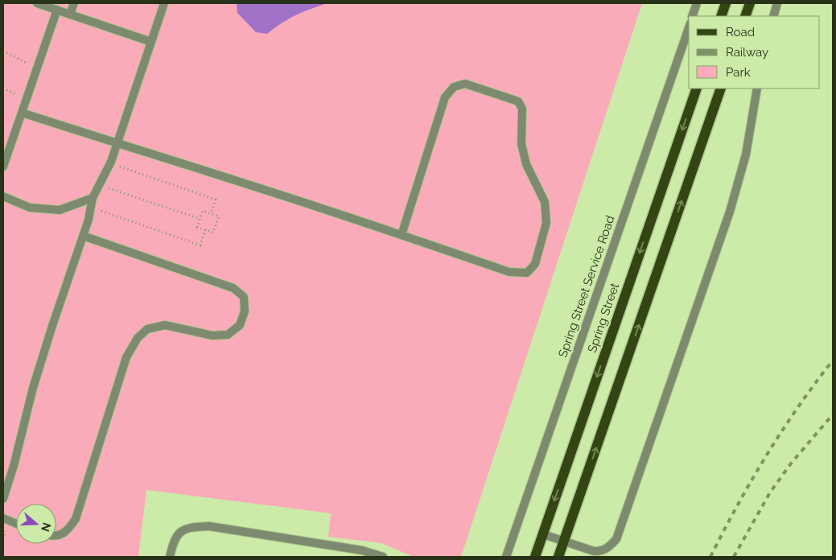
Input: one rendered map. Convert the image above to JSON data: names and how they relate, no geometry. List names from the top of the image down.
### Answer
{
  "streets": {
    "main road": ["Spring Street"],
    "street": ["Spring Street Service Road"]
  },
  "legend": ["Road", "Railway", "Park"],
  "north": "right"
}
